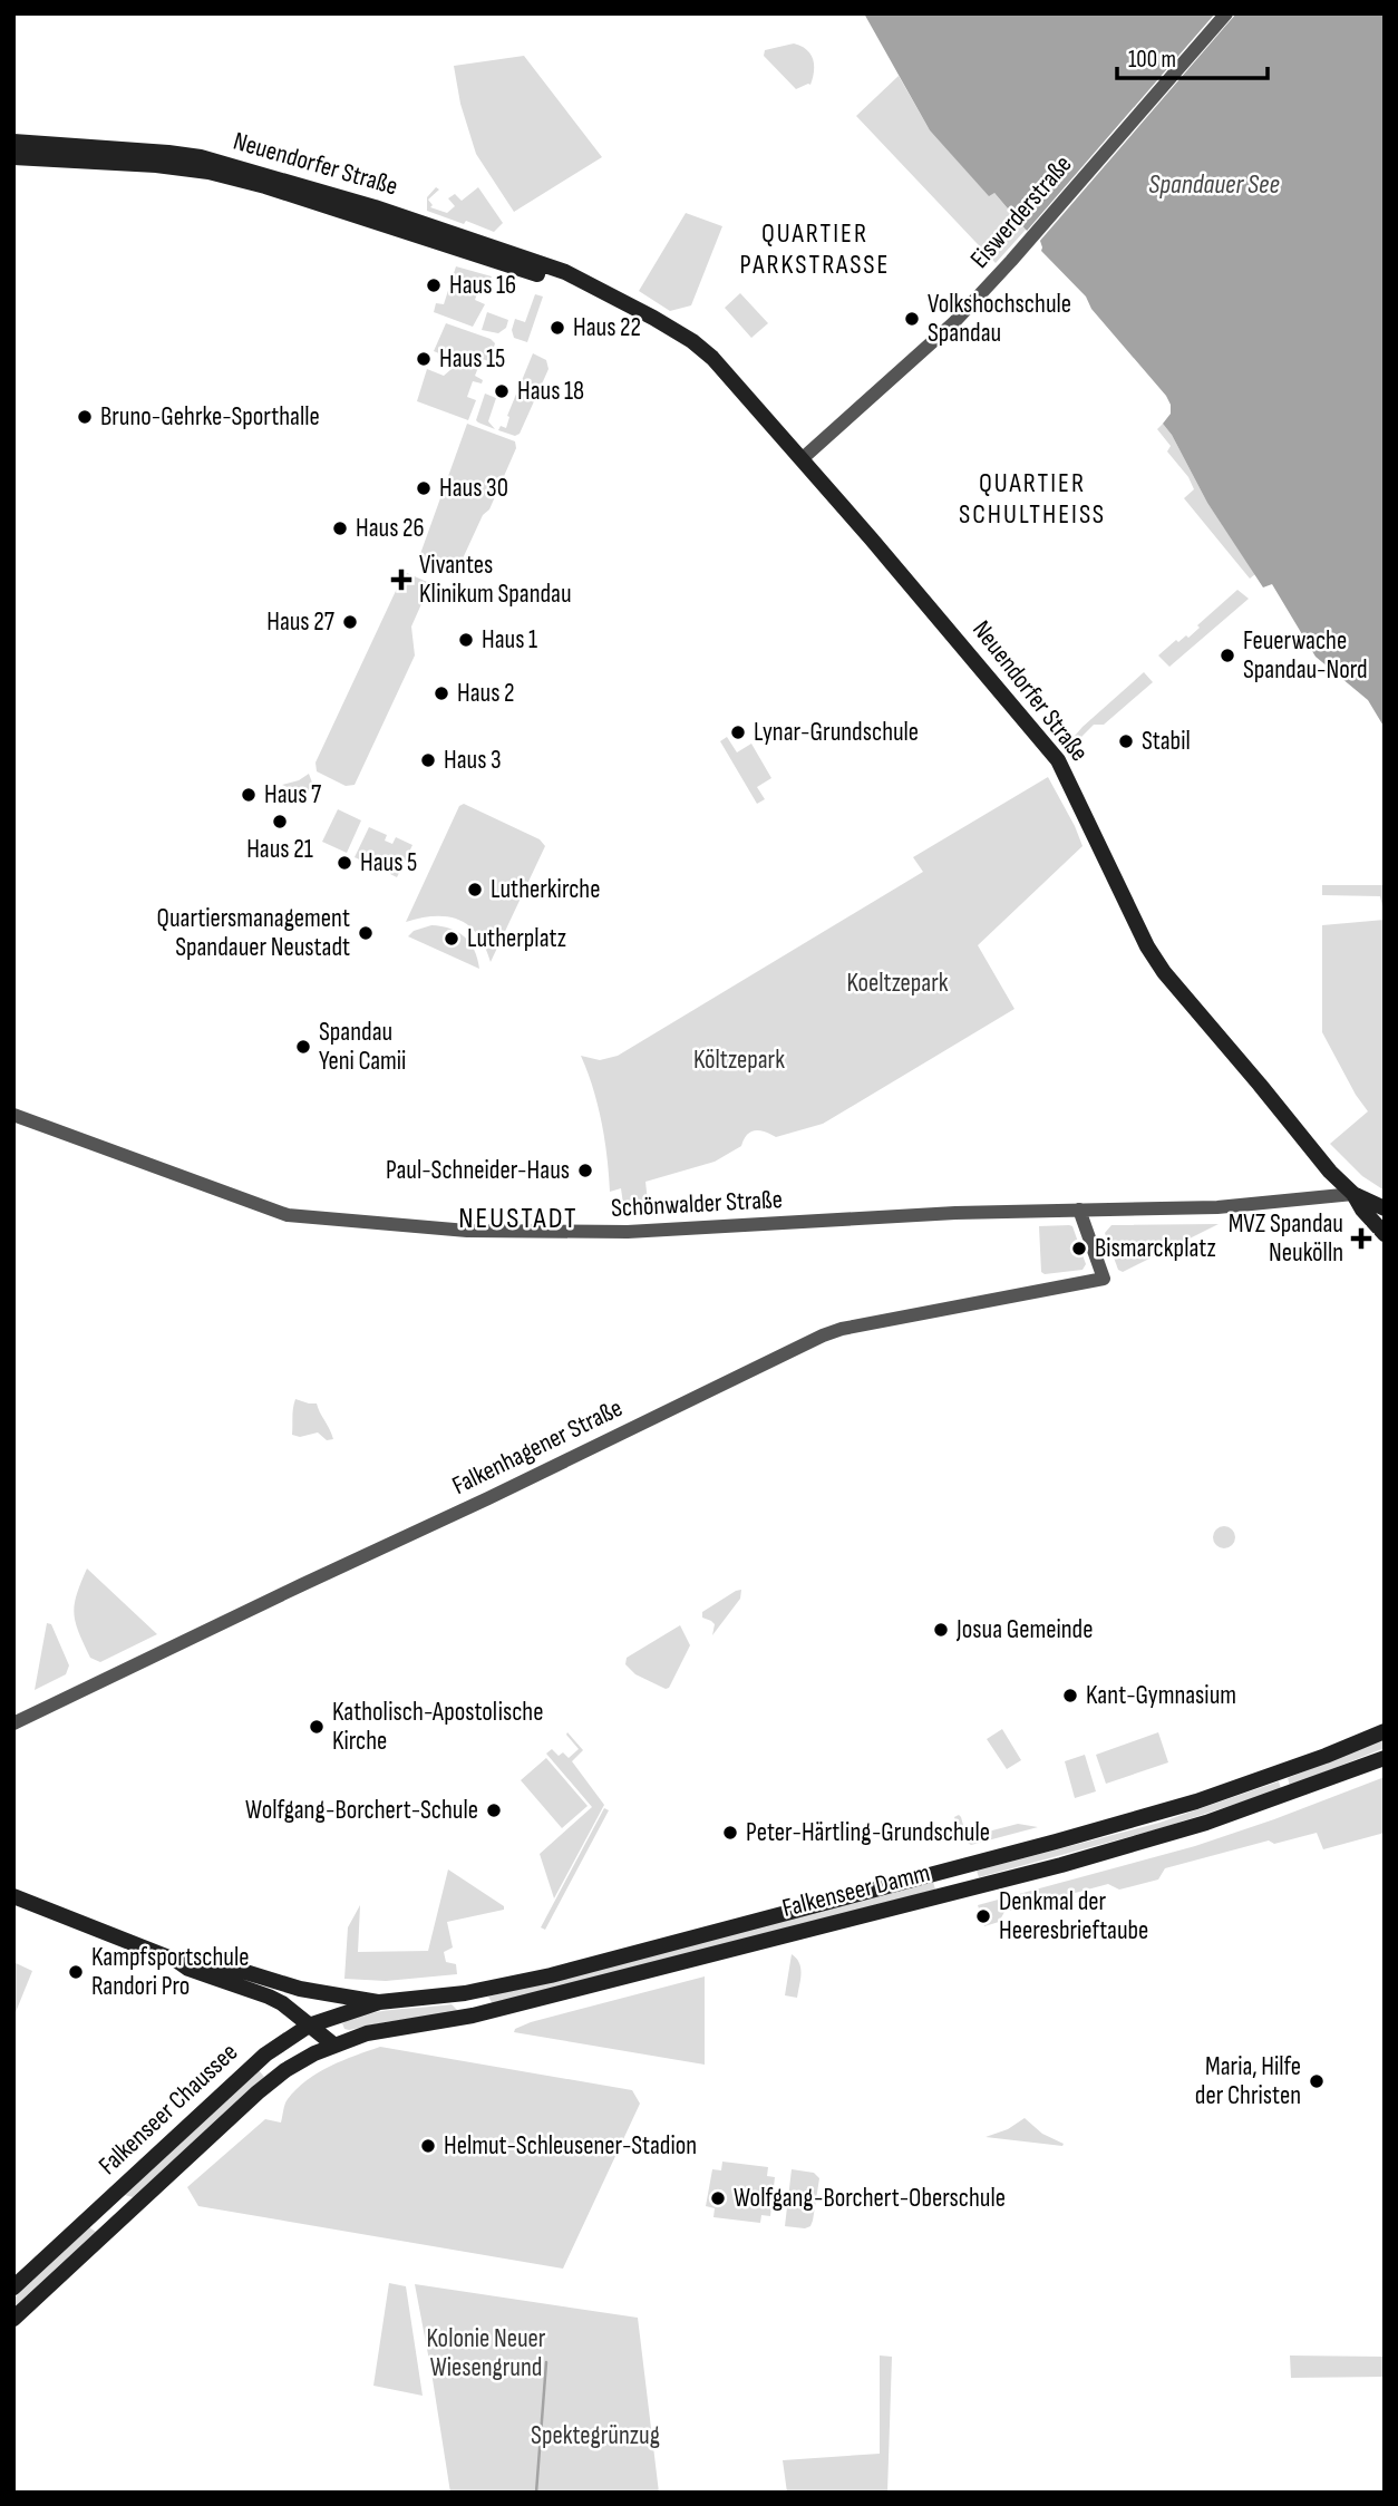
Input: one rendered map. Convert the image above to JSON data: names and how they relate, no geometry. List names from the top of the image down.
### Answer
{
  "streets": {
    "main road": ["Neuendorfer Straße", "Falkenseer Damm", "Falkenseer Chaussee"],
    "street": ["Eiswerderstraße", "Schönwalder Straße", "Falkenhagener Straße"]
  },
  "crossings": [
    ["Neuendorfer Straße", "Eiswerderstraße"],
    ["Neuendorfer Straße", "Schönwalder Straße"],
    ["Schönwalder Straße", "Falkenhagener Straße"],
    ["Falkenseer Damm", "Falkenseer Chaussee"]
  ],
  "districts": ["QUARTIER PARKSTRASSE", "QUARTIER SCHULTHEISS", "NEUSTADT"],
  "water": ["Spandauer See"],
  "parks": [
    "Koeltzepark",
    "Költzepark",
    "Kolonie Neuer Wiesengrund",
    "Spektegrünzug"
  ],
  "places": {
    "other": [
      "Haus 16",
      "Volkshochschule Spandau",
      "Haus 22",
      "Haus 15",
      "Haus 18",
      "Bruno-Gehrke-Sporthalle",
      "Haus 30",
      "Haus 26",
      "Haus 27",
      "Haus 1",
      "Feuerwache Spandau-Nord",
      "Haus 2",
      "Lynar-Grundschule",
      "Stabil",
      "Haus 3",
      "Haus 7",
      "Haus 21",
      "Haus 5",
      "Lutherkirche",
      "Quartiersmanagement Spandauer Neustadt",
      "Lutherplatz",
      "Spandau Yeni Camii",
      "Paul-Schneider-Haus",
      "Bismarckplatz",
      "Josua Gemeinde",
      "Kant-Gymnasium",
      "Katholisch-Apostolische Kirche",
      "Wolfgang-Borchert-Schule",
      "Peter-Härtling-Grundschule",
      "Denkmal der Heeresbrieftaube",
      "Kampfsportschule Randori Pro",
      "Maria, Hilfe der Christen",
      "Helmut-Schleusener-Stadion",
      "Wolfgang-Borchert-Oberschule"
    ],
    "health": ["Vivantes Klinikum Spandau", "MVZ Spandau Neukölln"]
  },
  "scale_bar": "100 m"
}
